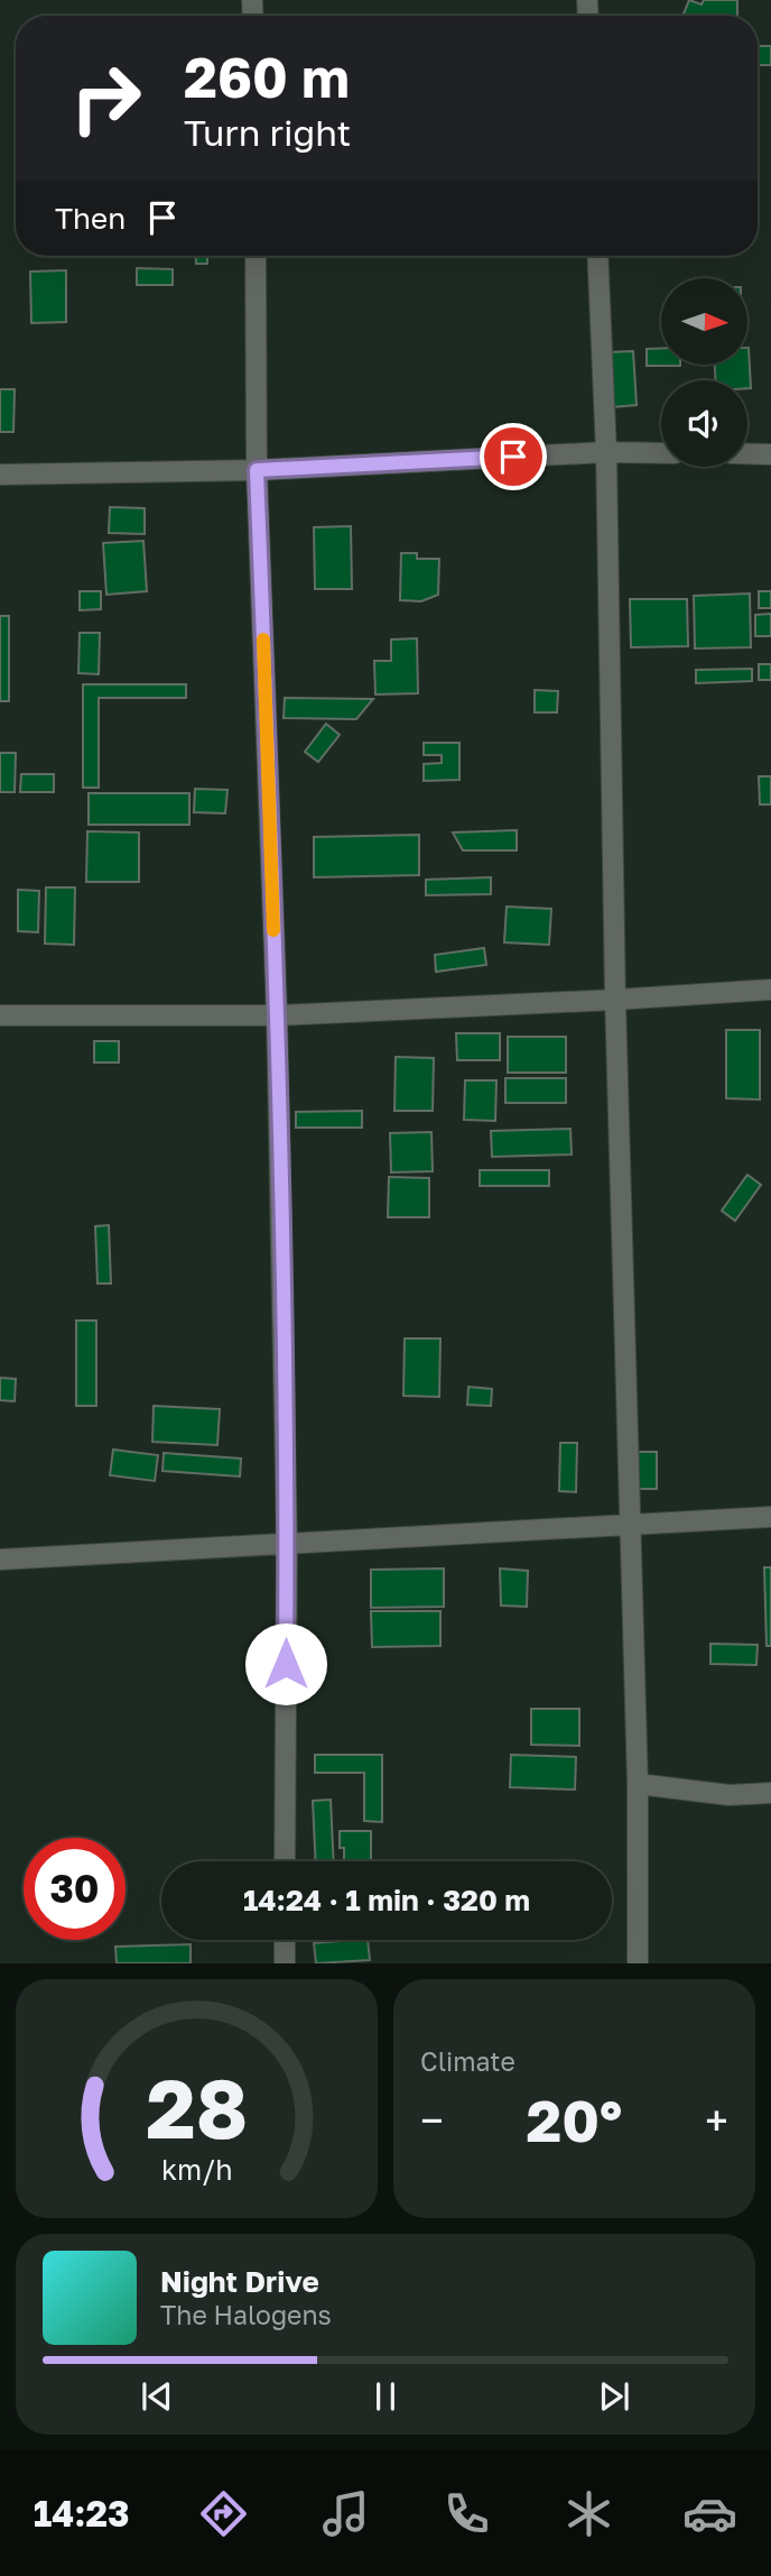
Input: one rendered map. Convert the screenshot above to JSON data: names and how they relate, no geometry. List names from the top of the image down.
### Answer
{
  "north": "right",
  "page": {
    "turn": ["260 m", "Turn right"],
    "then": "Then",
    "limit": "30",
    "trip": "14:24 · 1 min · 320 m",
    "tile": "Climate",
    "heat": ["−", "20°", "+"],
    "song": ["Night Drive", "The Halogens"],
    "tabs": "14:23",
    "gauge": ["28", "km/h"]
  }
}
